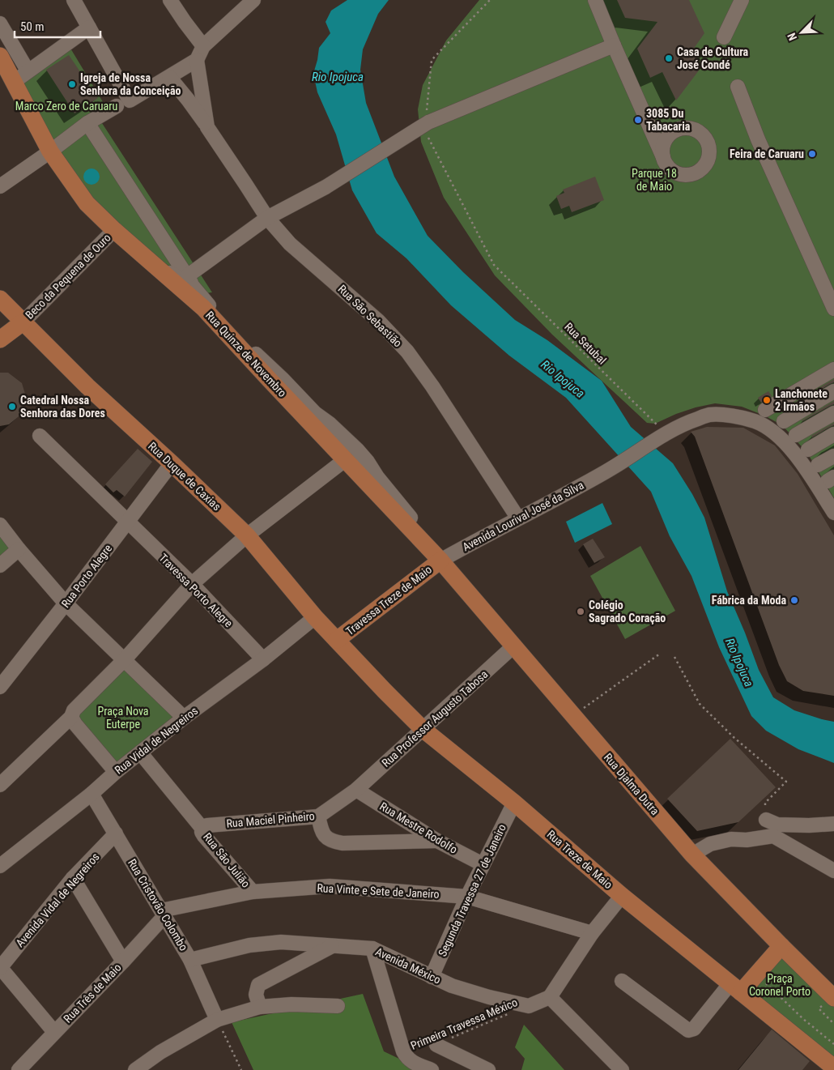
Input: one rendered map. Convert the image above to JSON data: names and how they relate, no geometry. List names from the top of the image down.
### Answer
{
  "streets": {
    "main road": [
      "Rua Quinze de Novembro",
      "Rua Duque de Caxias",
      "Travessa Treze de Maio",
      "Rua Djalma Dutra",
      "Rua Treze de Maio"
    ],
    "street": [
      "Beco da Pequena de Ouro",
      "Rua São Sebastião",
      "Avenida Lourival José da Silva",
      "Rua Porto Alegre",
      "Travessa Porto Alegre",
      "Rua Professor Augusto Tabosa",
      "Rua Vidal de Negreiros",
      "Rua Maciel Pinheiro",
      "Rua Mestre Rodolfo",
      "Rua São Julião",
      "Segunda Travessa 27 de Janeiro",
      "Rua Vinte e Sete de Janeiro",
      "Avenida Vidal de Negreiros",
      "Rua Cristovão Colombo",
      "Avenida México",
      "Rua Três de Maio"
    ],
    "path": ["Rua Setubal", "Primeira Travessa México"]
  },
  "crossings": [
    ["Beco da Pequena de Ouro", "Rua Quinze de Novembro"],
    ["Beco da Pequena de Ouro", "Rua Duque de Caxias"],
    ["Rua São Sebastião", "Avenida Lourival José da Silva"],
    ["Rua Setubal", "Avenida Lourival José da Silva"],
    ["Rua Quinze de Novembro", "Avenida Lourival José da Silva"],
    ["Rua Quinze de Novembro", "Travessa Treze de Maio"],
    ["Rua Quinze de Novembro", "Rua Djalma Dutra"],
    ["Rua Duque de Caxias", "Rua Porto Alegre"],
    ["Rua Duque de Caxias", "Travessa Treze de Maio"],
    ["Rua Duque de Caxias", "Rua Vidal de Negreiros"],
    ["Rua Duque de Caxias", "Rua Treze de Maio"],
    ["Avenida Lourival José da Silva", "Travessa Treze de Maio"],
    ["Avenida Lourival José da Silva", "Rua Djalma Dutra"],
    ["Rua Porto Alegre", "Travessa Porto Alegre"],
    ["Travessa Porto Alegre", "Rua Vidal de Negreiros"],
    ["Travessa Treze de Maio", "Rua Djalma Dutra"],
    ["Travessa Treze de Maio", "Rua Treze de Maio"],
    ["Rua Professor Augusto Tabosa", "Rua Djalma Dutra"],
    ["Rua Professor Augusto Tabosa", "Rua Maciel Pinheiro"],
    ["Rua Professor Augusto Tabosa", "Rua Mestre Rodolfo"],
    ["Rua Professor Augusto Tabosa", "Rua Treze de Maio"],
    ["Rua Vidal de Negreiros", "Rua São Julião"],
    ["Rua Vidal de Negreiros", "Rua Cristovão Colombo"],
    ["Rua Maciel Pinheiro", "Rua Mestre Rodolfo"],
    ["Rua Maciel Pinheiro", "Rua São Julião"],
    ["Rua Mestre Rodolfo", "Segunda Travessa 27 de Janeiro"],
    ["Rua Treze de Maio", "Segunda Travessa 27 de Janeiro"],
    ["Rua São Julião", "Rua Vinte e Sete de Janeiro"],
    ["Segunda Travessa 27 de Janeiro", "Rua Vinte e Sete de Janeiro"],
    ["Segunda Travessa 27 de Janeiro", "Avenida México"],
    ["Rua Vinte e Sete de Janeiro", "Rua Cristovão Colombo"],
    ["Rua Vinte e Sete de Janeiro", "Rua Três de Maio"],
    ["Avenida Vidal de Negreiros", "Rua Cristovão Colombo"],
    ["Rua Cristovão Colombo", "Avenida México"],
    ["Rua Cristovão Colombo", "Rua Três de Maio"],
    ["Avenida México", "Primeira Travessa México"]
  ],
  "water": ["Rio Ipojuca"],
  "parks": [
    "Marco Zero de Caruaru",
    "Parque 18 de Maio",
    "Praça Nova Euterpe",
    "Praça Coronel Porto"
  ],
  "places": [
    "Casa de Cultura José Condé",
    "Igreja de Nossa Senhora da Conceição",
    "3085 Du Tabacaria",
    "Feira de Caruaru",
    "Lanchonete 2 Irmãos",
    "Catedral Nossa Senhora das Dores",
    "Fábrica da Moda",
    "Colégio Sagrado Coração"
  ],
  "scale_bar": "50 m",
  "north": "bottom left"
}
